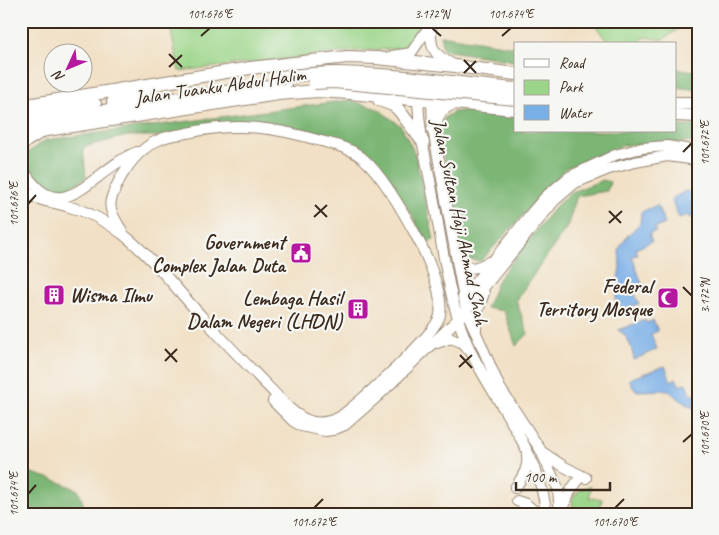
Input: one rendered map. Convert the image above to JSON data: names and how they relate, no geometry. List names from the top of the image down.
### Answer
{
  "streets": {
    "main road": ["Jalan Tuanku Abdul Halim"],
    "street": ["Jalan Sultan Haji Ahmad Shah"]
  },
  "crossings": [
    ["Jalan Tuanku Abdul Halim", "Jalan Sultan Haji Ahmad Shah"]
  ],
  "places": {
    "public building": ["Government Complex Jalan Duta"],
    "building": ["Wisma Ilmu", "Lembaga Hasil Dalam Negeri (LHDN)"],
    "mosque": ["Federal Territory Mosque"]
  },
  "legend": ["Road", "Park", "Water"],
  "scale_bar": "100 m",
  "north": "bottom left",
  "coordinates": [
    "101.676°E",
    "3.172°N",
    "101.674°E",
    "101.672°E",
    "101.670°E"
  ]
}
